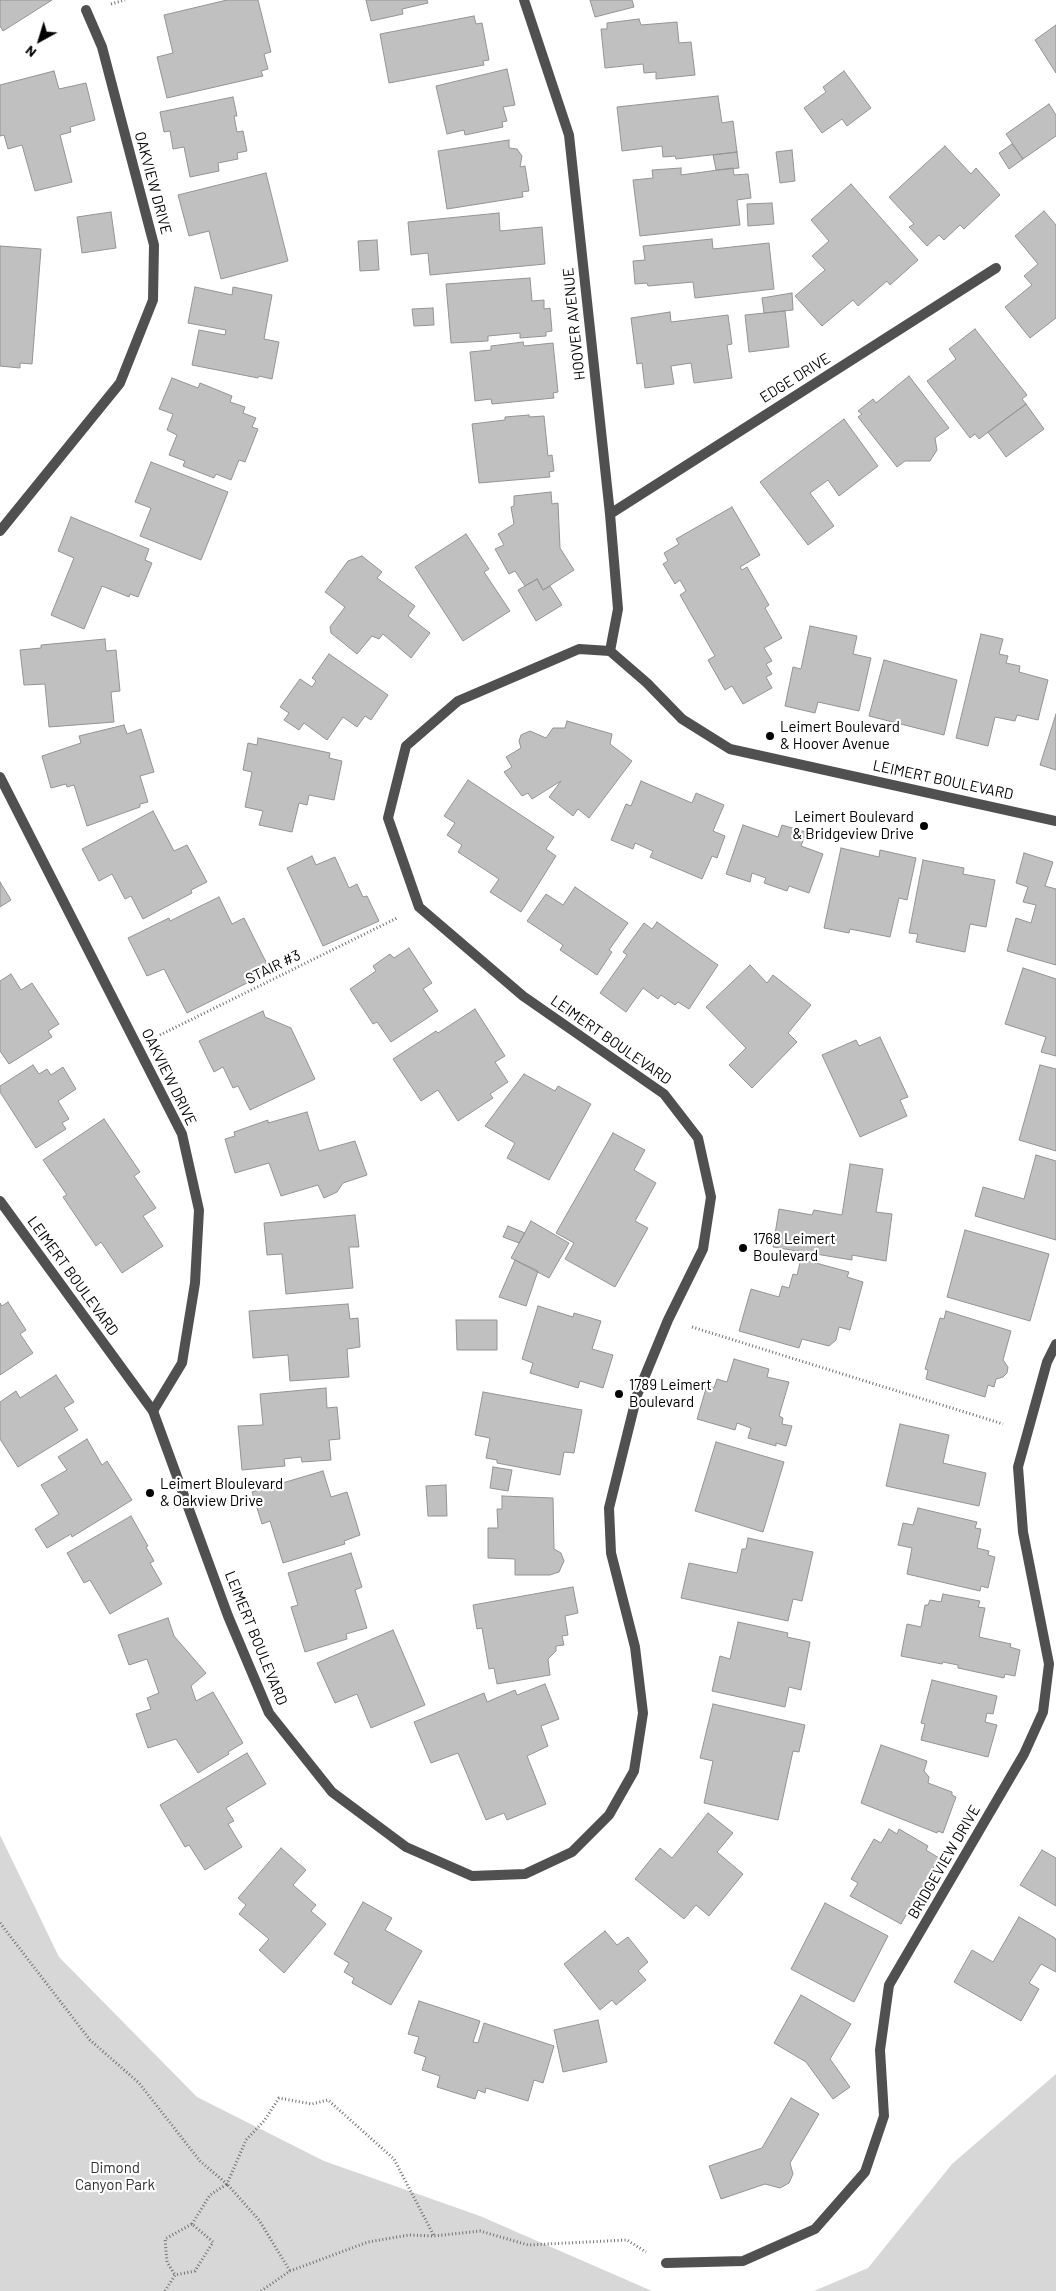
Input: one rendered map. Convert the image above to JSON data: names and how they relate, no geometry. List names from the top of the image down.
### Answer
{
  "streets": {
    "street": [
      "OAKVIEW DRIVE",
      "HOOVER AVENUE",
      "EDGE DRIVE",
      "LEIMERT BOULEVARD",
      "BRIDGEVIEW DRIVE"
    ],
    "path": ["STAIR #3"]
  },
  "crossings": [
    ["OAKVIEW DRIVE", "LEIMERT BOULEVARD"],
    ["OAKVIEW DRIVE", "STAIR #3"],
    ["HOOVER AVENUE", "EDGE DRIVE"],
    ["HOOVER AVENUE", "LEIMERT BOULEVARD"],
    ["LEIMERT BOULEVARD", "STAIR #3"]
  ],
  "parks": ["Dimond Canyon Park"],
  "places": [
    "Leimert Boulevard & Hoover Avenue",
    "Leimert Boulevard & Bridgeview Drive",
    "1768 Leimert Boulevard",
    "1789 Leimert Boulevard",
    "Leimert Bloulevard & Oakview Drive"
  ],
  "north": "bottom left"
}
